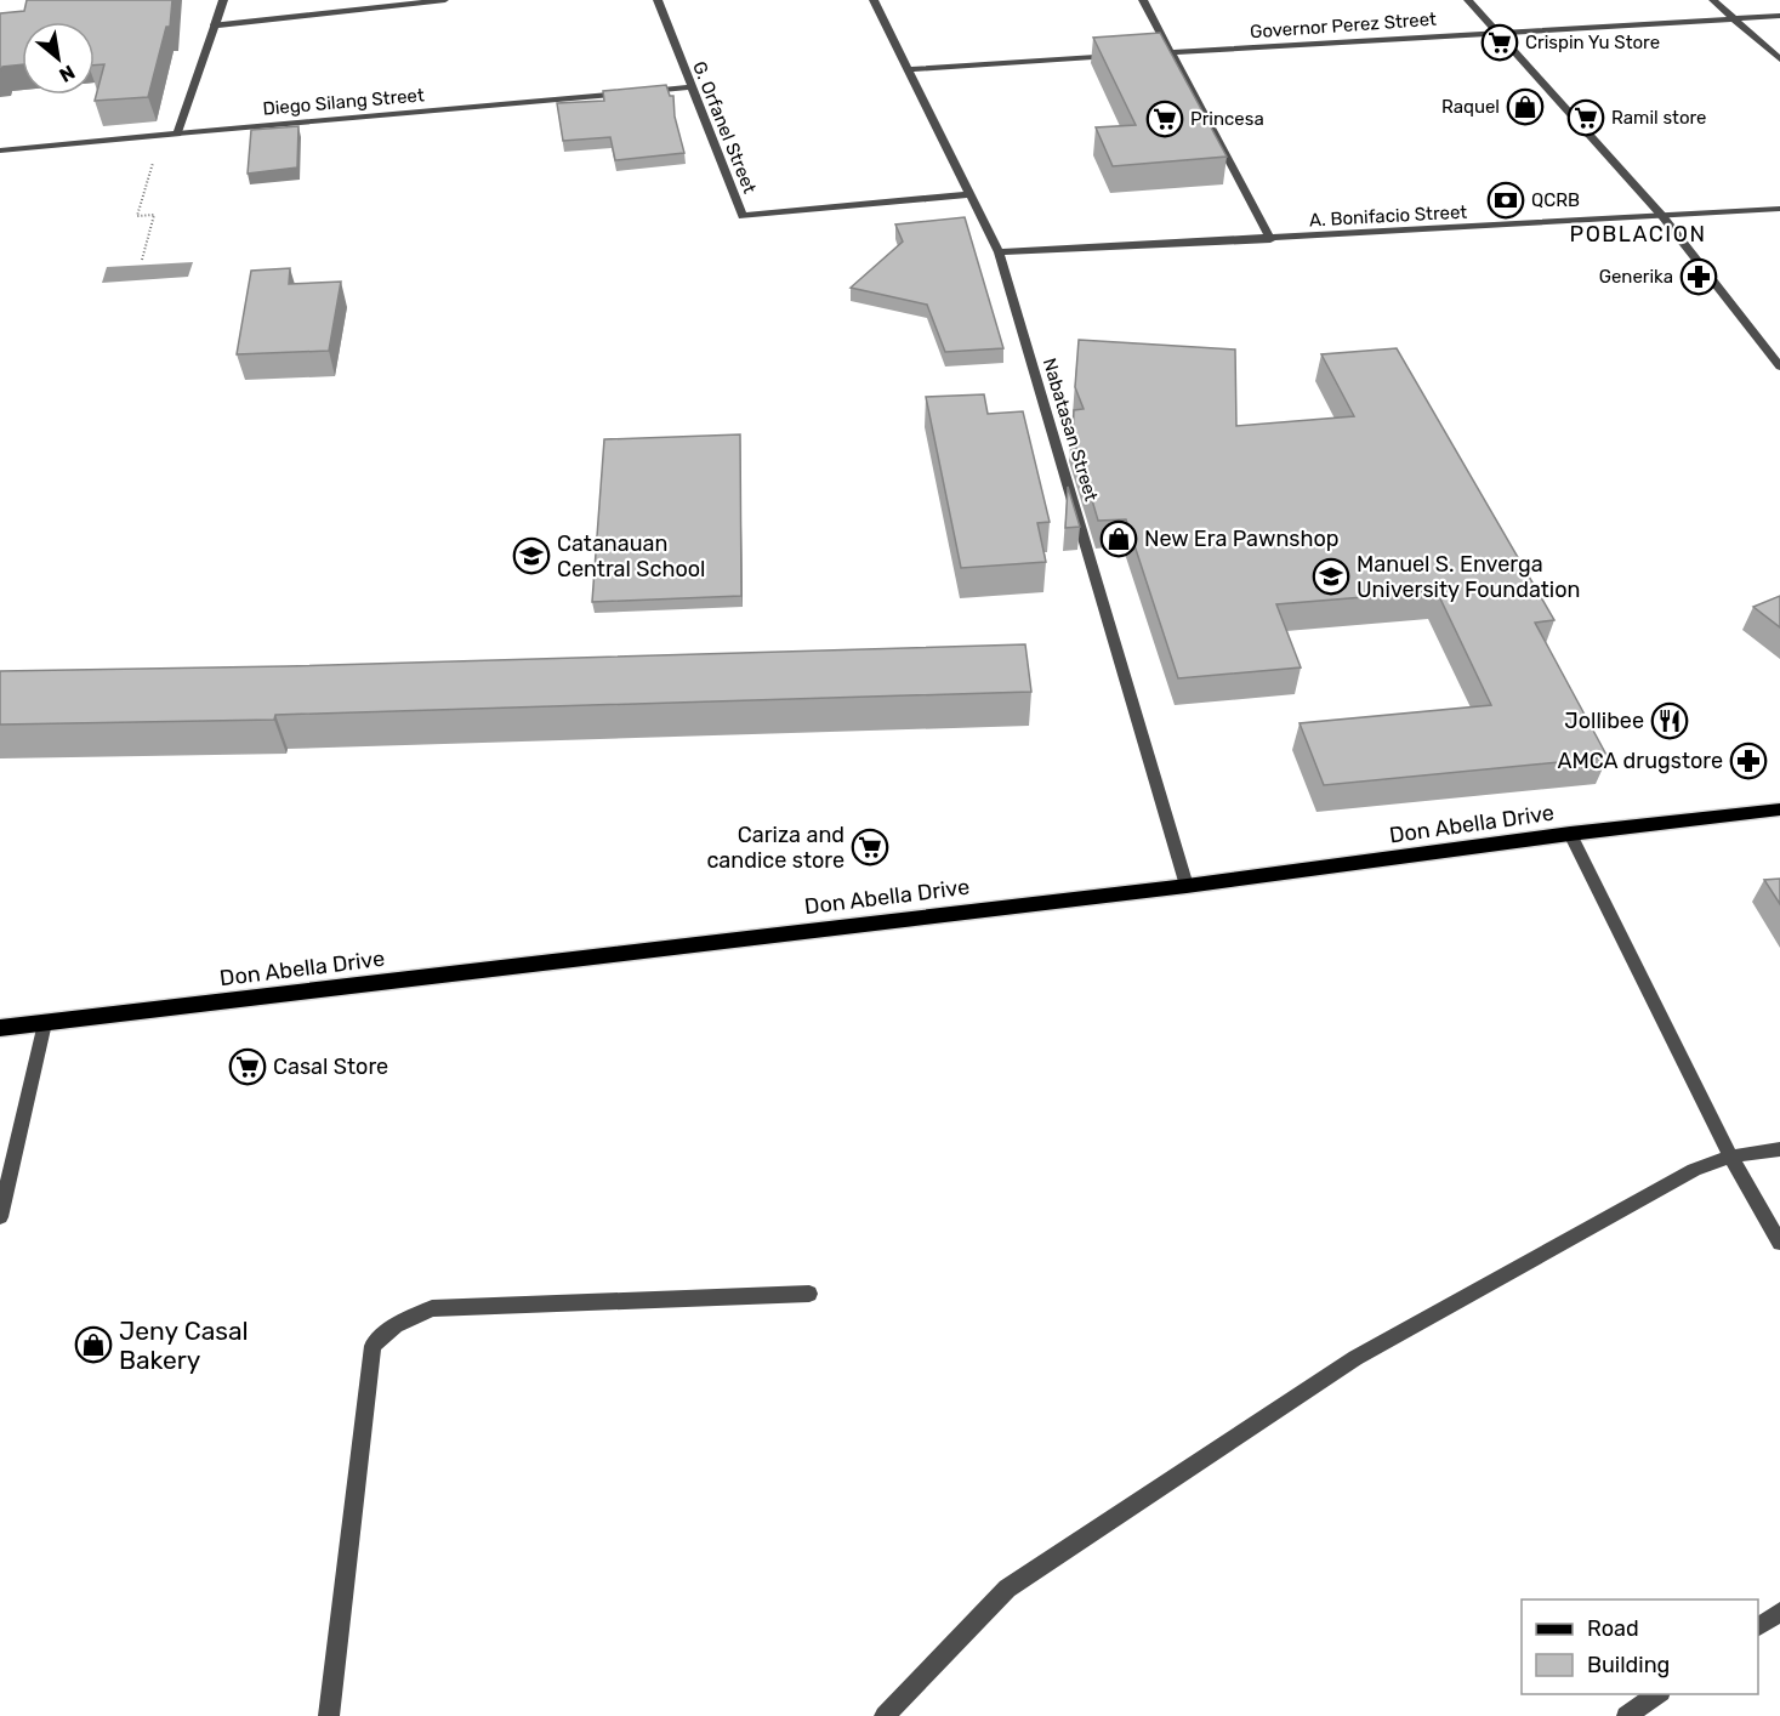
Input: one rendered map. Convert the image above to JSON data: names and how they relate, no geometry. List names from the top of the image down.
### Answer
{
  "streets": {
    "main road": ["Don Abella Drive"],
    "street": [
      "Governor Perez Street",
      "Diego Silang Street",
      "G. Orfanel Street",
      "A. Bonifacio Street",
      "Nabatasan Street"
    ]
  },
  "crossings": [
    ["Diego Silang Street", "G. Orfanel Street"],
    ["G. Orfanel Street", "Nabatasan Street"],
    ["A. Bonifacio Street", "Nabatasan Street"],
    ["Nabatasan Street", "Don Abella Drive"]
  ],
  "districts": ["POBLACION"],
  "places": {
    "supermarket": [
      "Crispin Yu Store",
      "Ramil store",
      "Princesa",
      "Cariza and candice store",
      "Casal Store"
    ],
    "shop": ["Raquel", "New Era Pawnshop", "Jeny Casal Bakery"],
    "bank": ["QCRB"],
    "pharmacy": ["Generika", "AMCA drugstore"],
    "school or university": ["Catanauan Central School", "Manuel S. Enverga University Foundation"],
    "restaurant": ["Jollibee"]
  },
  "legend": ["Road", "Building"],
  "north": "bottom right"
}
